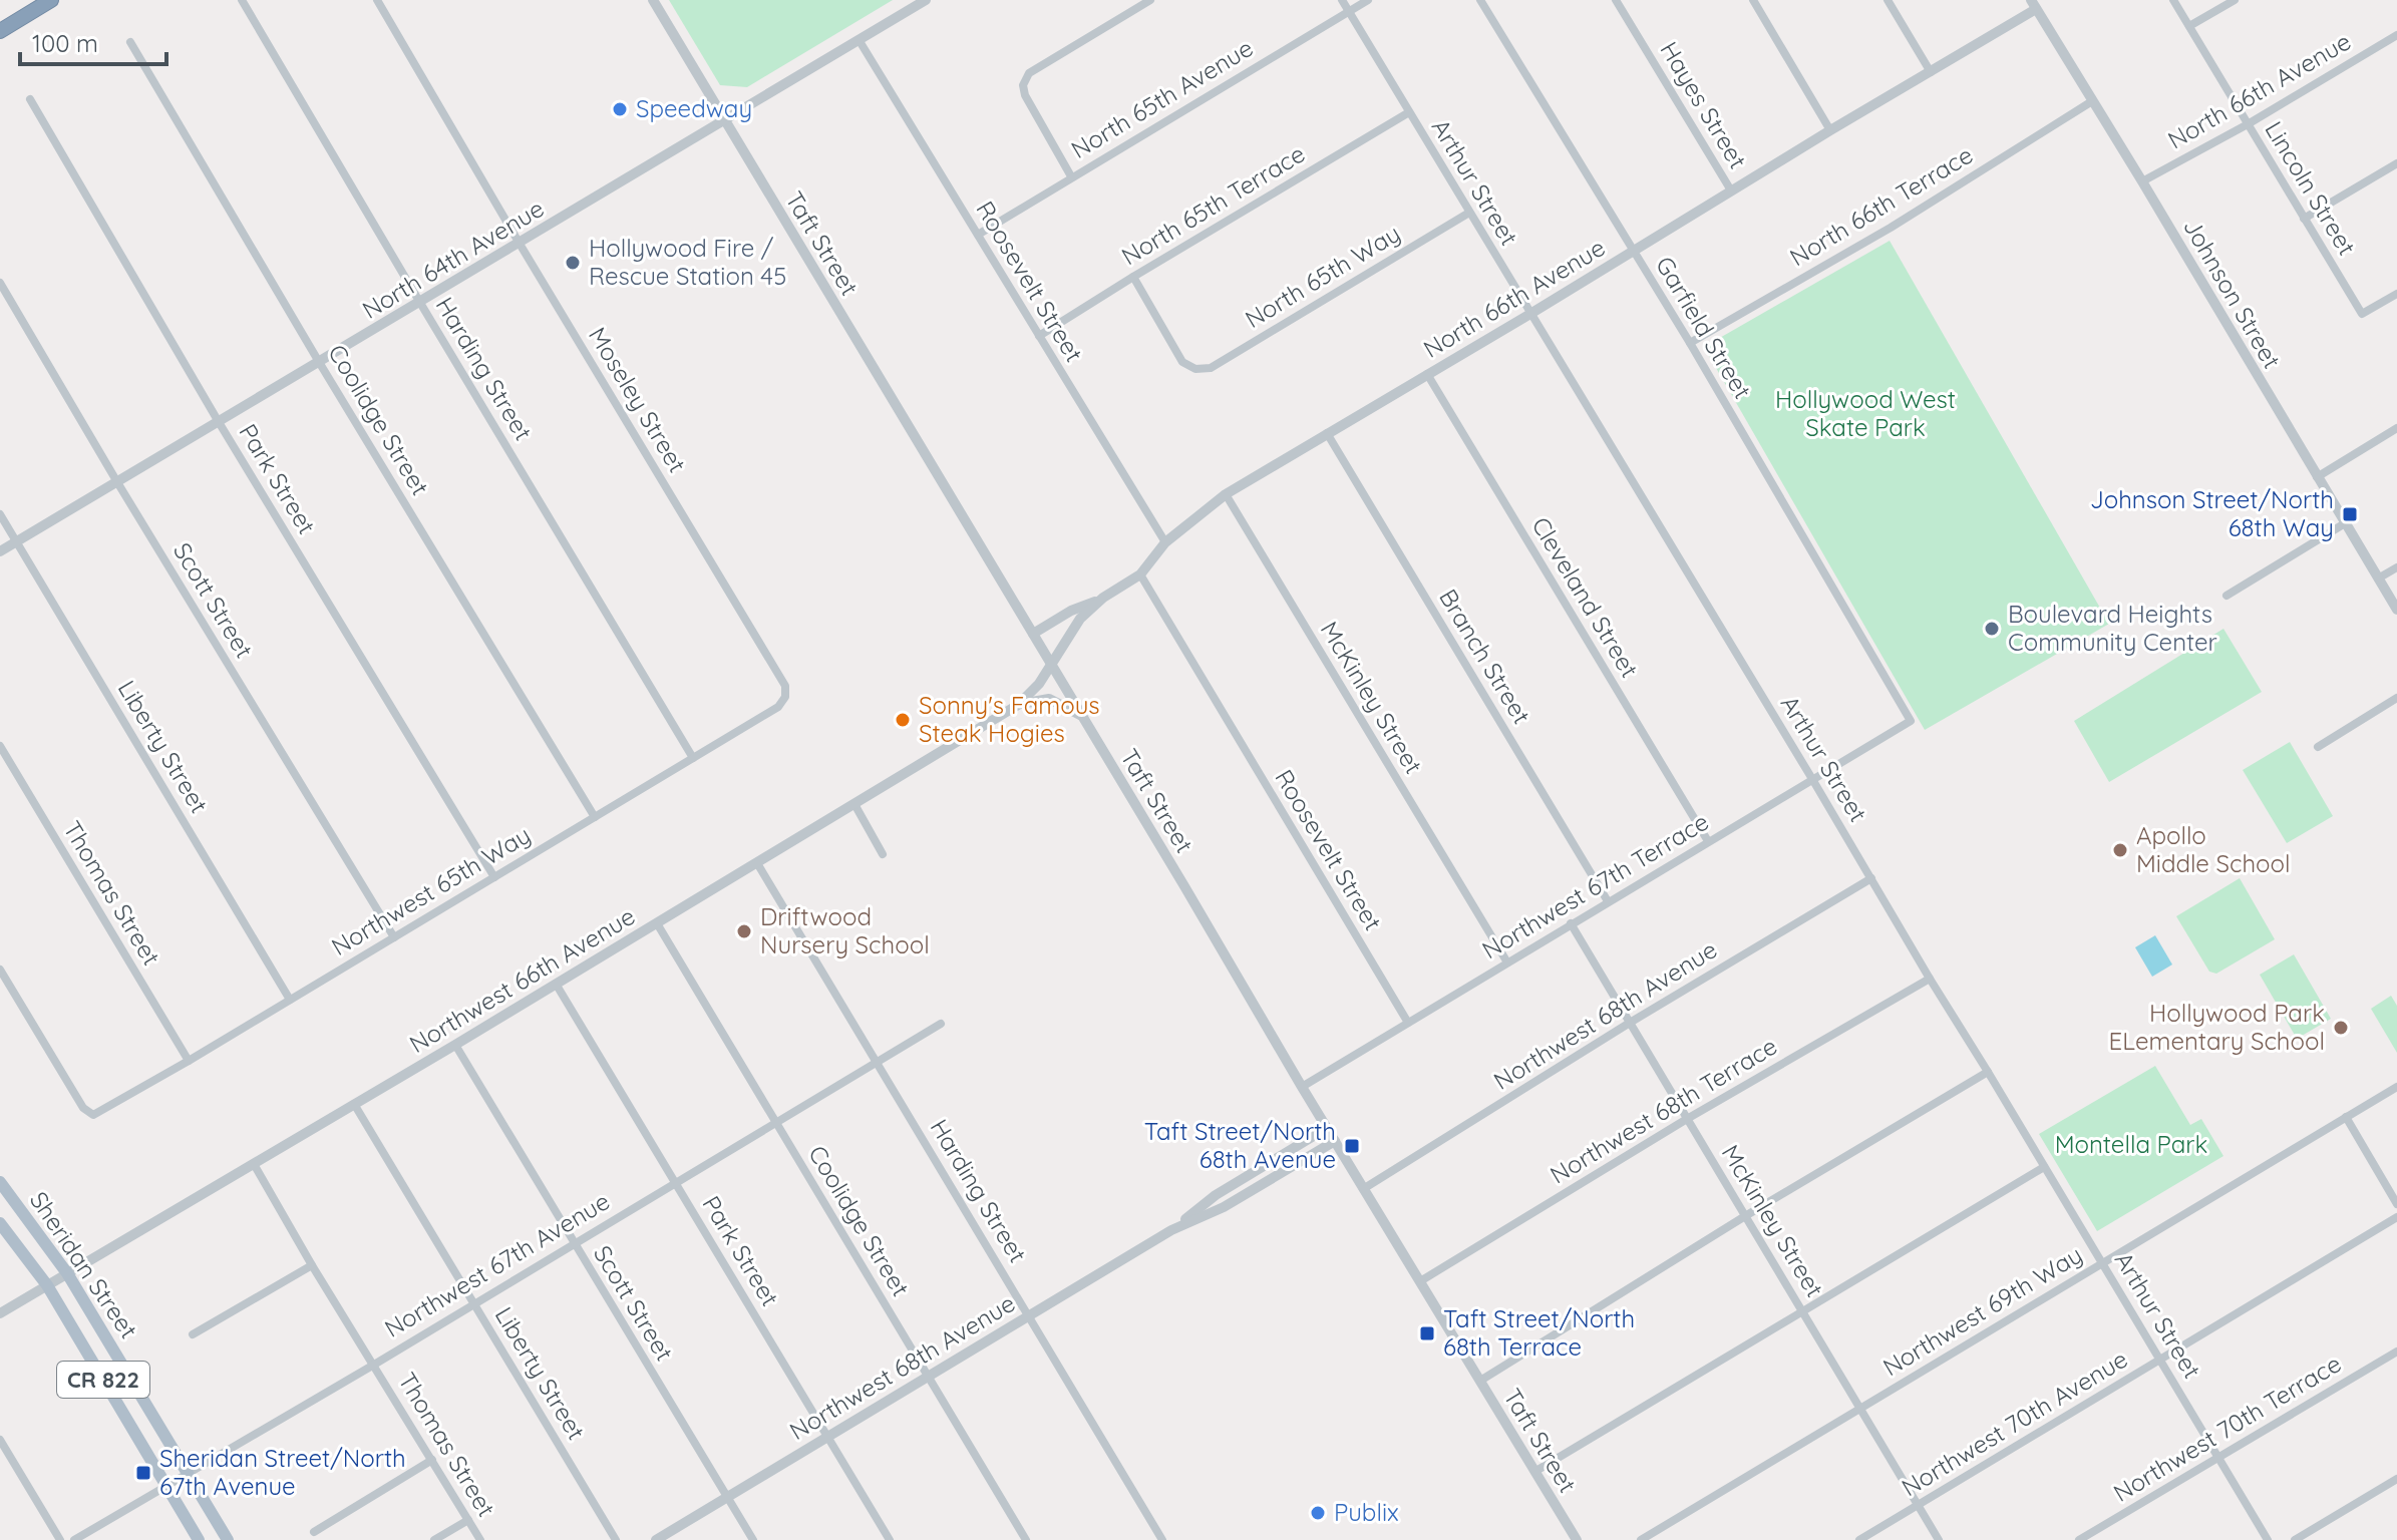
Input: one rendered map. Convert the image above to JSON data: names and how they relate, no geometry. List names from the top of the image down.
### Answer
{
  "streets": {
    "main road": ["Sheridan Street", "CR 822"],
    "street": [
      "North 66th Avenue",
      "North 65th Avenue",
      "Hayes Street",
      "Arthur Street",
      "Lincoln Street",
      "North 65th Terrace",
      "North 66th Terrace",
      "Taft Street",
      "North 64th Avenue",
      "North 65th Way",
      "Roosevelt Street",
      "Johnson Street",
      "Garfield Street",
      "Harding Street",
      "Moseley Street",
      "Coolidge Street",
      "Park Street",
      "Cleveland Street",
      "Scott Street",
      "Branch Street",
      "McKinley Street",
      "Liberty Street",
      "Northwest 67th Terrace",
      "Northwest 65th Way",
      "Thomas Street",
      "Northwest 66th Avenue",
      "Northwest 68th Avenue",
      "Northwest 68th Terrace",
      "Northwest 67th Avenue",
      "Northwest 69th Way",
      "Northwest 70th Avenue",
      "Northwest 70th Terrace"
    ]
  },
  "crossings": [
    ["North 66th Avenue", "Hayes Street"],
    ["North 66th Avenue", "Arthur Street"],
    ["North 66th Avenue", "Lincoln Street"],
    ["North 66th Avenue", "Taft Street"],
    ["North 66th Avenue", "Roosevelt Street"],
    ["North 66th Avenue", "Johnson Street"],
    ["North 66th Avenue", "Garfield Street"],
    ["North 66th Avenue", "Cleveland Street"],
    ["North 66th Avenue", "Branch Street"],
    ["North 66th Avenue", "McKinley Street"],
    ["North 66th Avenue", "Northwest 66th Avenue"],
    ["North 65th Avenue", "Arthur Street"],
    ["North 65th Avenue", "Roosevelt Street"],
    ["Arthur Street", "North 65th Terrace"],
    ["Arthur Street", "North 65th Way"],
    ["Arthur Street", "Northwest 67th Terrace"],
    ["Arthur Street", "Northwest 68th Avenue"],
    ["Arthur Street", "Northwest 68th Terrace"],
    ["Arthur Street", "Northwest 69th Way"],
    ["Arthur Street", "Northwest 70th Avenue"],
    ["Arthur Street", "Northwest 70th Terrace"],
    ["North 65th Terrace", "North 65th Way"],
    ["North 65th Terrace", "Roosevelt Street"],
    ["North 66th Terrace", "Johnson Street"],
    ["North 66th Terrace", "Garfield Street"],
    ["Taft Street", "North 64th Avenue"],
    ["Taft Street", "Northwest 67th Terrace"],
    ["Taft Street", "Northwest 66th Avenue"],
    ["Taft Street", "Northwest 68th Avenue"],
    ["Taft Street", "Northwest 68th Terrace"],
    ["North 64th Avenue", "Roosevelt Street"],
    ["North 64th Avenue", "Harding Street"],
    ["North 64th Avenue", "Moseley Street"],
    ["North 64th Avenue", "Coolidge Street"],
    ["North 64th Avenue", "Park Street"],
    ["North 64th Avenue", "Scott Street"],
    ["North 64th Avenue", "Liberty Street"],
    ["Roosevelt Street", "Northwest 67th Terrace"],
    ["Garfield Street", "Northwest 67th Terrace"],
    ["Harding Street", "Northwest 65th Way"],
    ["Harding Street", "Northwest 66th Avenue"],
    ["Harding Street", "Northwest 68th Avenue"],
    ["Harding Street", "Northwest 67th Avenue"],
    ["Moseley Street", "Northwest 65th Way"],
    ["Coolidge Street", "Northwest 65th Way"],
    ["Coolidge Street", "Northwest 66th Avenue"],
    ["Coolidge Street", "Northwest 68th Avenue"],
    ["Coolidge Street", "Northwest 67th Avenue"],
    ["Park Street", "Northwest 65th Way"],
    ["Park Street", "Northwest 66th Avenue"],
    ["Park Street", "Northwest 68th Avenue"],
    ["Park Street", "Northwest 67th Avenue"],
    ["Cleveland Street", "Northwest 67th Terrace"],
    ["Scott Street", "Northwest 65th Way"],
    ["Scott Street", "Northwest 66th Avenue"],
    ["Scott Street", "Northwest 68th Avenue"],
    ["Scott Street", "Northwest 67th Avenue"],
    ["Branch Street", "Northwest 67th Terrace"],
    ["McKinley Street", "Northwest 67th Terrace"],
    ["McKinley Street", "Northwest 68th Avenue"],
    ["McKinley Street", "Northwest 68th Terrace"],
    ["McKinley Street", "Northwest 69th Way"],
    ["McKinley Street", "Northwest 70th Avenue"],
    ["Liberty Street", "Northwest 65th Way"],
    ["Liberty Street", "Northwest 66th Avenue"],
    ["Liberty Street", "Northwest 67th Avenue"],
    ["Northwest 65th Way", "Thomas Street"],
    ["Thomas Street", "Northwest 66th Avenue"],
    ["Thomas Street", "Northwest 67th Avenue"],
    ["Northwest 66th Avenue", "Sheridan Street"],
    ["Sheridan Street", "Northwest 67th Avenue"]
  ],
  "parks": ["Hollywood West Skate Park", "Montella Park"],
  "places": {
    "other": [
      "Speedway",
      "Hollywood Fire / Rescue Station 45",
      "Boulevard Heights Community Center",
      "Sonny's Famous Steak Hogies",
      "Apollo Middle School",
      "Driftwood Nursery School",
      "Hollywood Park ELementary School",
      "Publix"
    ],
    "transit": [
      "Johnson Street/North 68th Way",
      "Taft Street/North 68th Avenue",
      "Taft Street/North 68th Terrace",
      "Sheridan Street/North 67th Avenue"
    ]
  },
  "scale_bar": "100 m"
}
